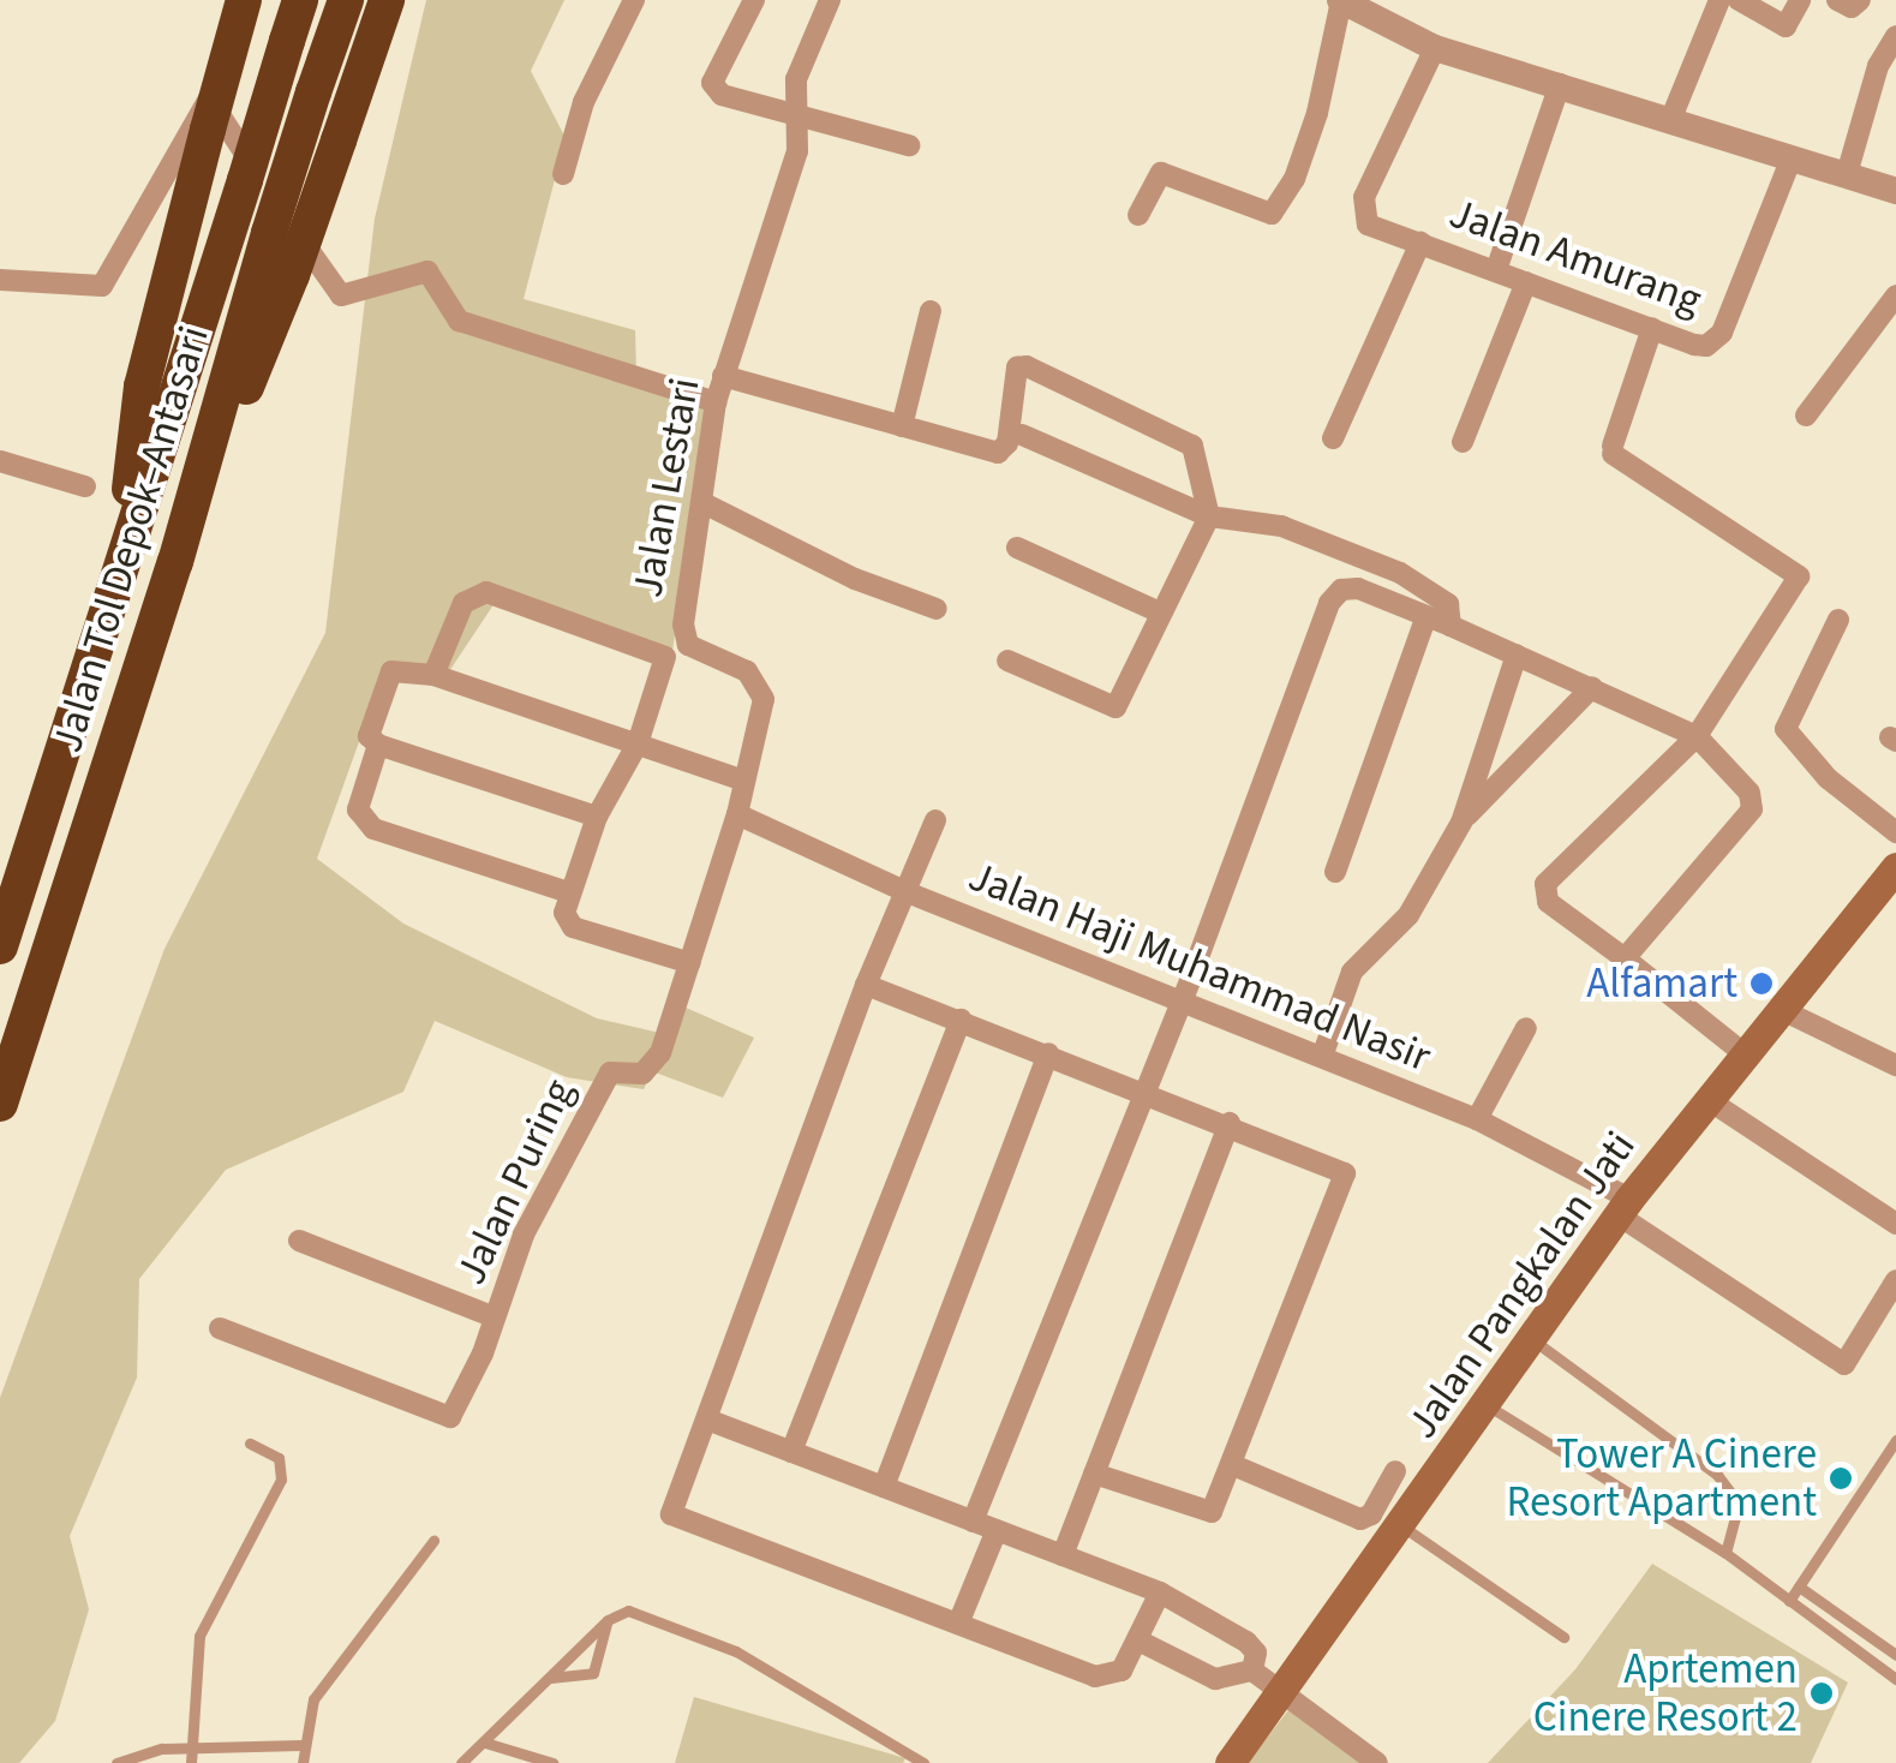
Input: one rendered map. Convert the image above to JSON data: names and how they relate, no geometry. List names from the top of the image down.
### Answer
{
  "streets": {
    "highway": ["Jalan Tol Depok–Antasari"],
    "main road": ["Jalan Pangkalan Jati"],
    "street": [
      "Jalan Amurang",
      "Jalan Lestari",
      "Jalan Haji Muhammad Nasir",
      "Jalan Puring"
    ]
  },
  "crossings": [
    ["Jalan Lestari", "Jalan Haji Muhammad Nasir"],
    ["Jalan Lestari", "Jalan Puring"],
    ["Jalan Haji Muhammad Nasir", "Jalan Puring"],
    ["Jalan Haji Muhammad Nasir", "Jalan Pangkalan Jati"]
  ],
  "places": ["Alfamart", "Tower A Cinere Resort Apartment", "Aprtemen Cinere Resort 2"]
}
